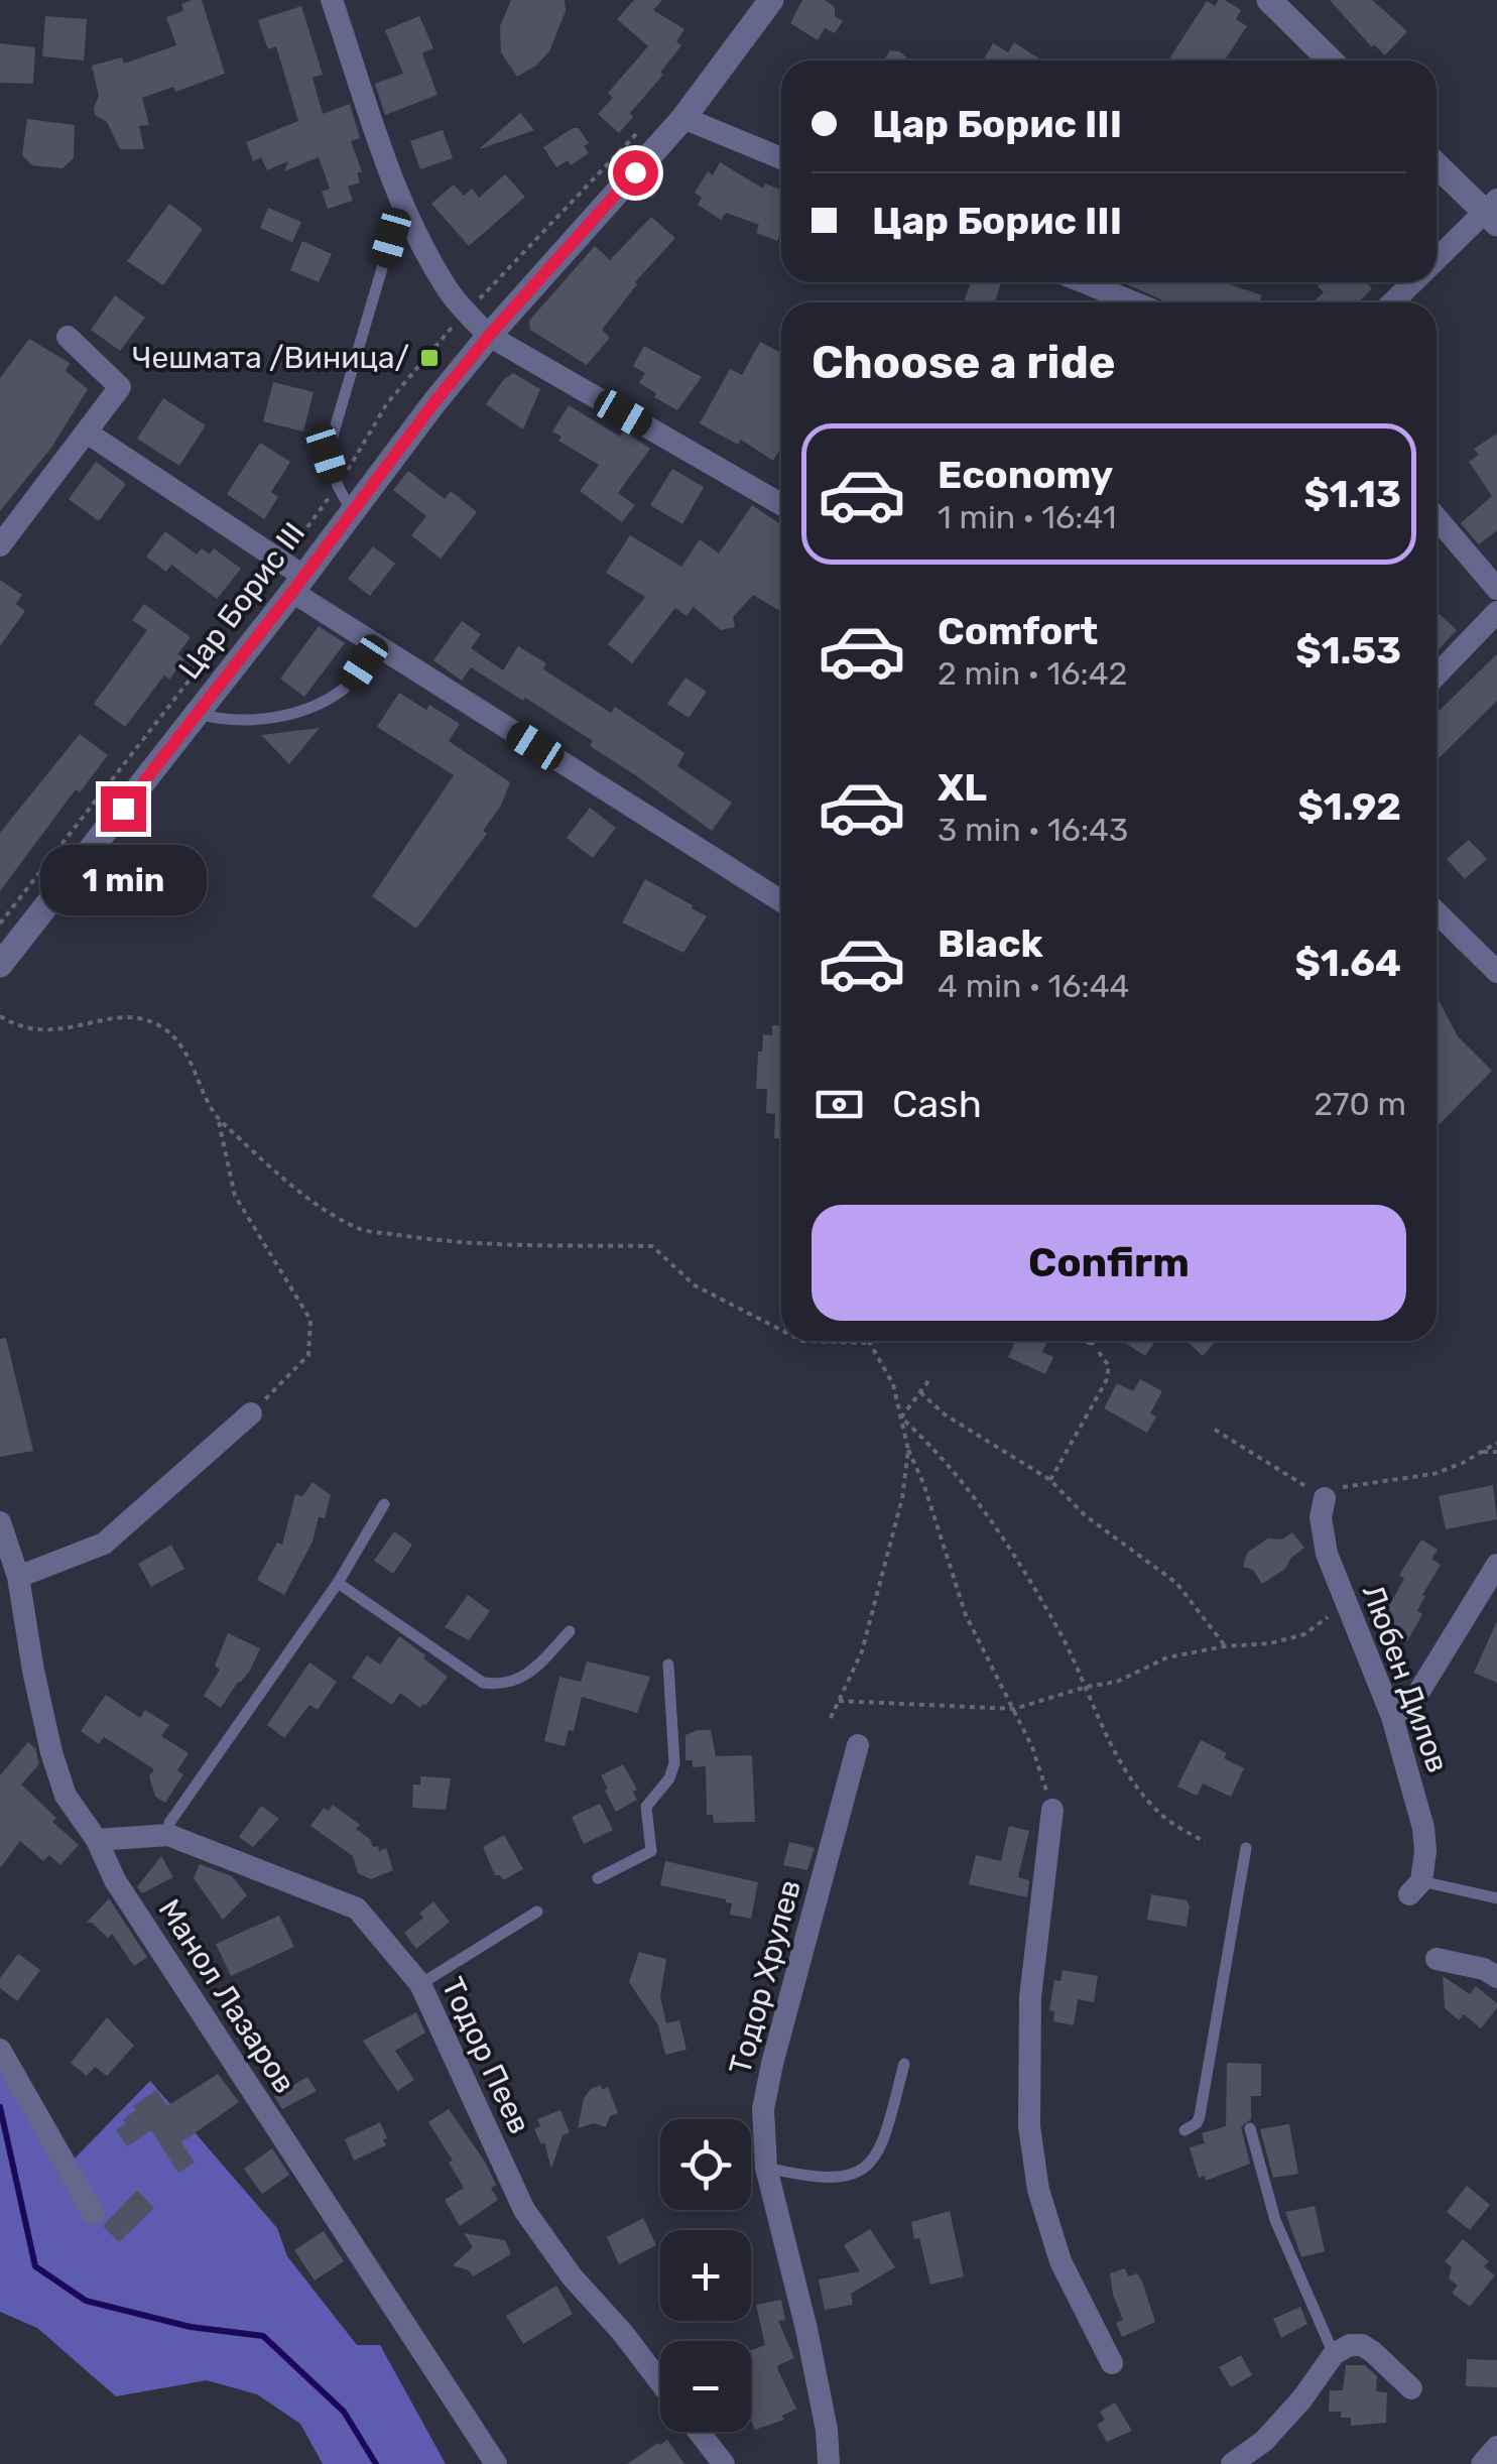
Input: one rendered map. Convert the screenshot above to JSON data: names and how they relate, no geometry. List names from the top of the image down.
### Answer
{
  "streets": {
    "street": [
      "Цар Борис III",
      "Любен Дилов",
      "Тодор Хрулев",
      "Манол Лазаров",
      "Тодор Пеев"
    ]
  },
  "crossings": [
    ["Манол Лазаров", "Тодор Пеев"]
  ],
  "places": {
    "transit": ["Чешмата /Виница/"]
  },
  "page": {
    "banner": ["Цар Борис III", "Цар Борис III"],
    "heading": "Choose a ride",
    "list": [
      {
        "name": "Economy",
        "note": "1 min · 16:41",
        "value": "$1.13"
      },
      {
        "name": "Comfort",
        "note": "2 min · 16:42",
        "value": "$1.53"
      },
      {
        "name": "XL",
        "note": "3 min · 16:43",
        "value": "$1.92"
      },
      {
        "name": "Black",
        "note": "4 min · 16:44",
        "value": "$1.64"
      }
    ],
    "bubble": "1 min",
    "pay": ["Cash", "270 m"],
    "buttons": "Confirm",
    "map_buttons": ["+", "−"]
  }
}
